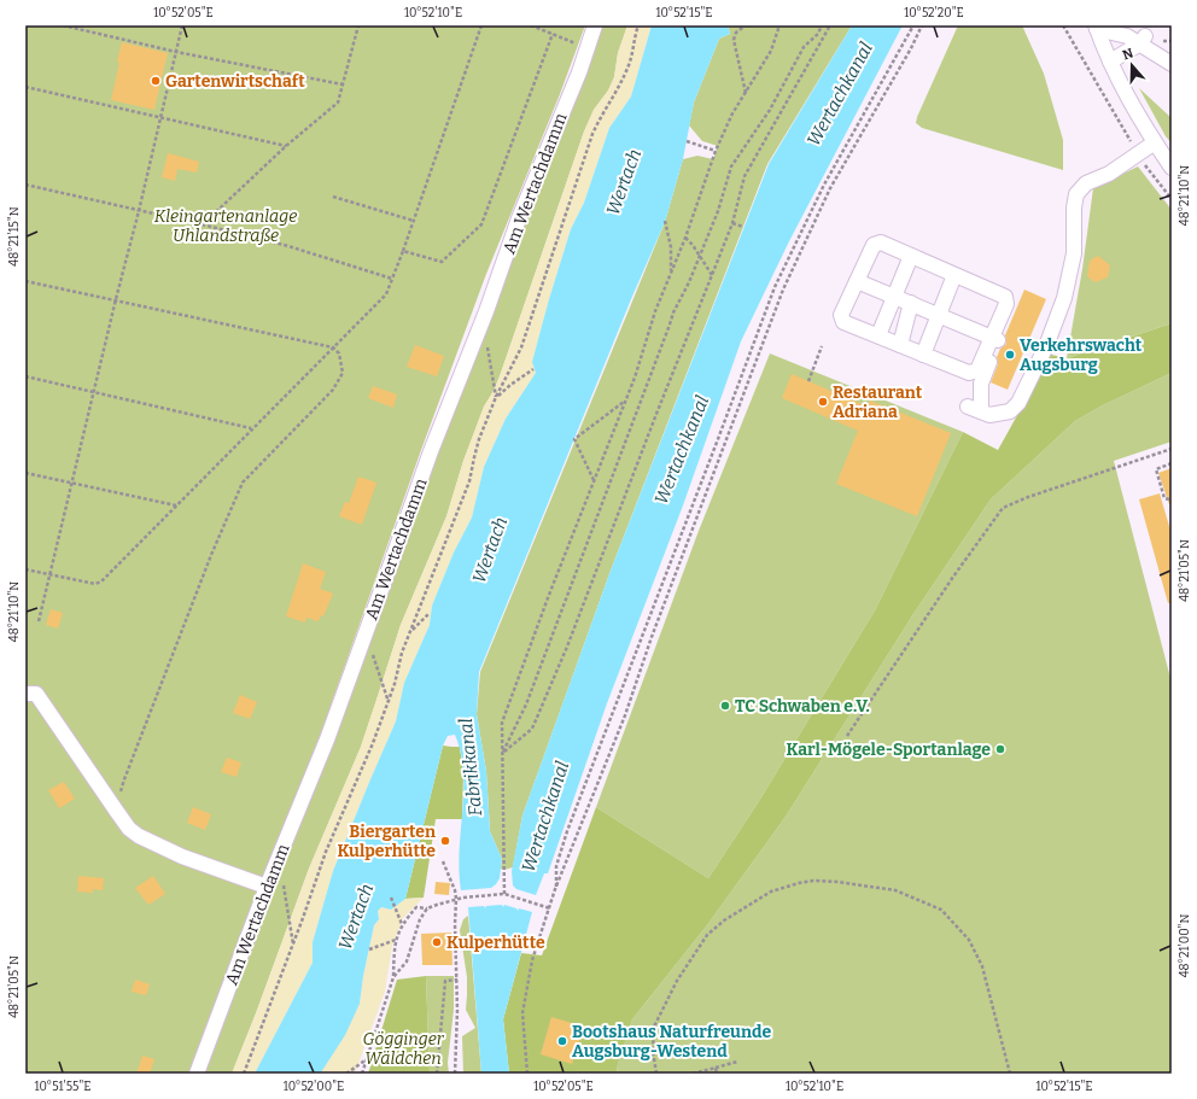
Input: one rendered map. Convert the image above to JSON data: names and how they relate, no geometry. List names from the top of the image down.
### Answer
{
  "streets": {
    "street": ["Am Wertachdamm"]
  },
  "water": ["Wertachkanal", "Wertach", "Fabrikkanal"],
  "parks": ["Kleingartenanlage Uhlandstraße", "Gögginger Wäldchen"],
  "places": [
    "Gartenwirtschaft",
    "Verkehrswacht Augsburg",
    "Restaurant Adriana",
    "TC Schwaben e.V.",
    "Karl-Mögele-Sportanlage",
    "Biergarten Kulperhütte",
    "Kulperhütte",
    "Bootshaus Naturfreunde Augsburg-Westend"
  ],
  "north": "top",
  "coordinates": [
    "10°52'05\"E",
    "10°52'10\"E",
    "10°52'15\"E",
    "10°52'20\"E",
    "48°21'10\"N",
    "48°21'15\"N",
    "48°21'05\"N",
    "48°21'00\"N",
    "10°51'55\"E",
    "10°52'00\"E"
  ]
}
